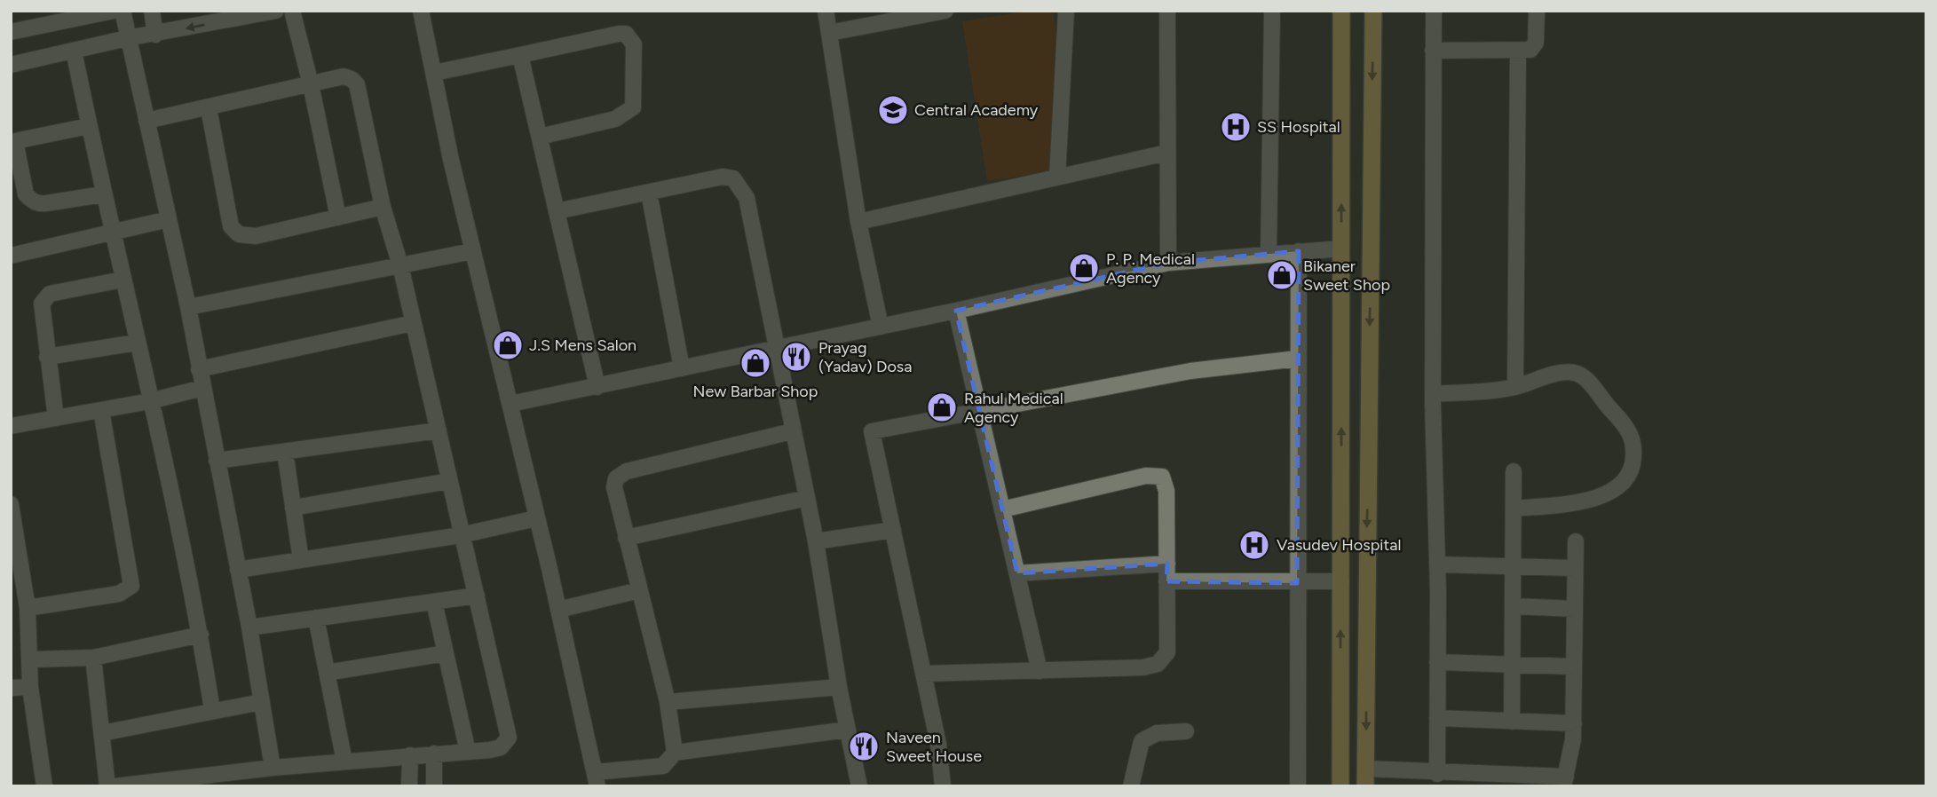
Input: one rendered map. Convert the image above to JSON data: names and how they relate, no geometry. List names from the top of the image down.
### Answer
{
  "places": {
    "school or university": ["Central Academy"],
    "hospital": ["SS Hospital", "Vasudev Hospital"],
    "shop": [
      "P. P. Medical Agency",
      "Bikaner Sweet Shop",
      "J.S Mens Salon",
      "New Barbar Shop",
      "Rahul Medical Agency"
    ],
    "restaurant": ["Prayag (Yadav) Dosa", "Naveen Sweet House"]
  }
}
